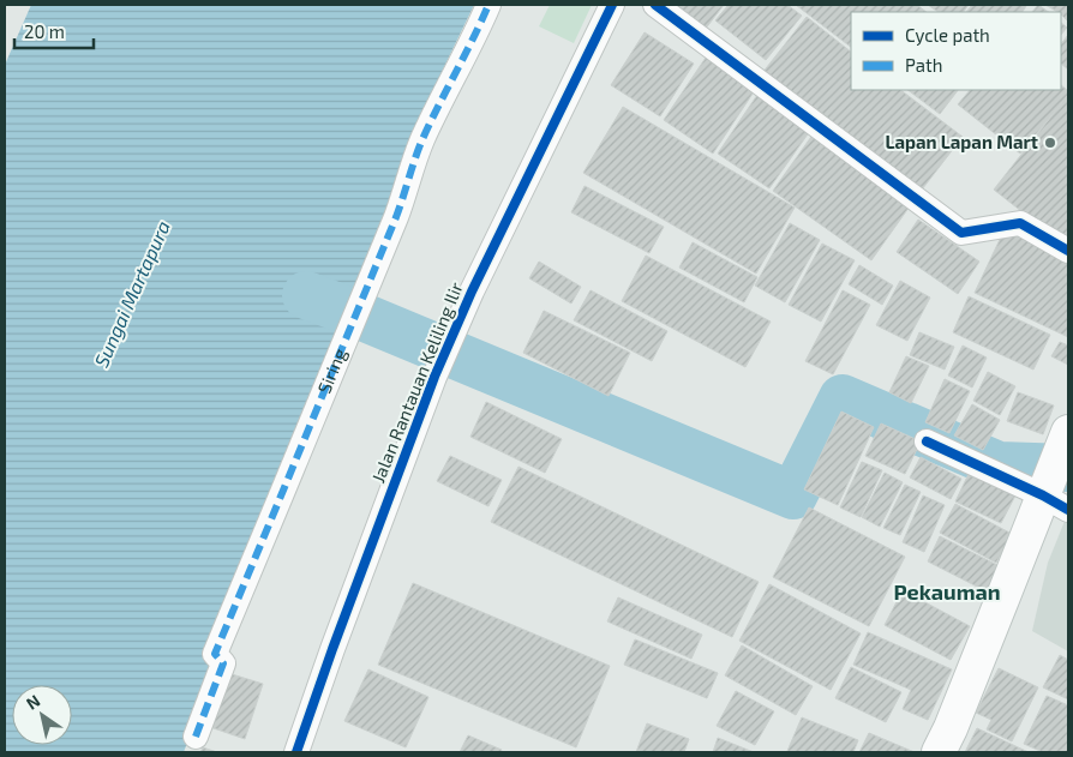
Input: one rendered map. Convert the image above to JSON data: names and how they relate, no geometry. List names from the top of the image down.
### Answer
{
  "streets": {
    "street": ["Siring", "Jalan Rantauan Keliling Ilir"]
  },
  "districts": ["Pekauman"],
  "water": ["Sungai Martapura"],
  "places": ["Lapan Lapan Mart"],
  "legend": ["Cycle path", "Path"],
  "scale_bar": "20 m",
  "north": "top left"
}
